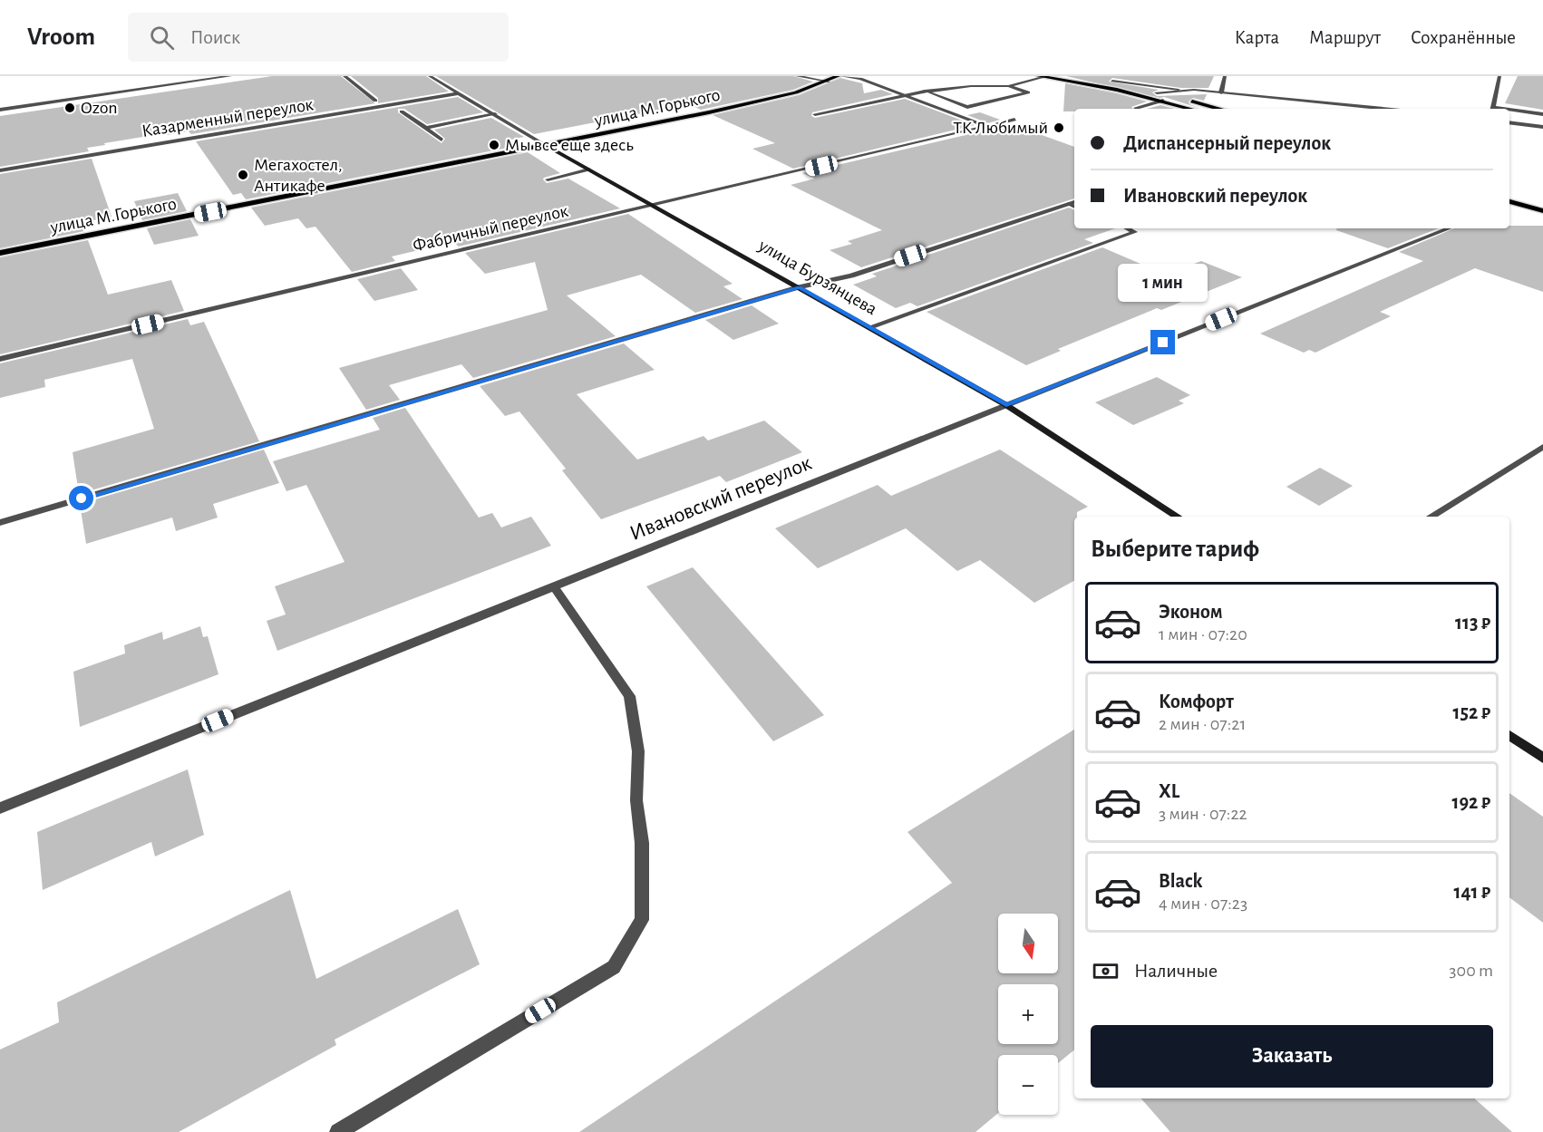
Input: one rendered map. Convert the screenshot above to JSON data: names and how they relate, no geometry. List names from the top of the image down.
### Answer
{
  "streets": {
    "main road": ["улица М.Горького"],
    "street": [
      "Казарменный переулок",
      "Фабричный переулок",
      "улица Бурзянцева",
      "Ивановский переулок"
    ]
  },
  "crossings": [
    ["улица М.Горького", "улица Бурзянцева"],
    ["Казарменный переулок", "улица Бурзянцева"],
    ["Фабричный переулок", "улица Бурзянцева"],
    ["улица Бурзянцева", "Ивановский переулок"]
  ],
  "places": [
    "Ozon",
    "ТК Любимый",
    "Мы все еще здесь",
    "Мегахостел, Антикафе"
  ],
  "north": "bottom",
  "page": {
    "header": "Vroom",
    "search": "Поиск",
    "nav": ["Карта", "Маршрут", "Сохранённые"],
    "banner": ["Диспансерный переулок", "Ивановский переулок"],
    "bubble": "1 мин",
    "heading": "Выберите тариф",
    "list": [
      {
        "name": "Эконом",
        "note": "1 мин · 07:20",
        "value": "113 ₽"
      },
      {
        "name": "Комфорт",
        "note": "2 мин · 07:21",
        "value": "152 ₽"
      },
      {
        "name": "XL",
        "note": "3 мин · 07:22",
        "value": "192 ₽"
      },
      {
        "name": "Black",
        "note": "4 мин · 07:23",
        "value": "141 ₽"
      }
    ],
    "map_buttons": ["+", "−"],
    "pay": ["Наличные", "300 m"],
    "buttons": "Заказать"
  }
}
